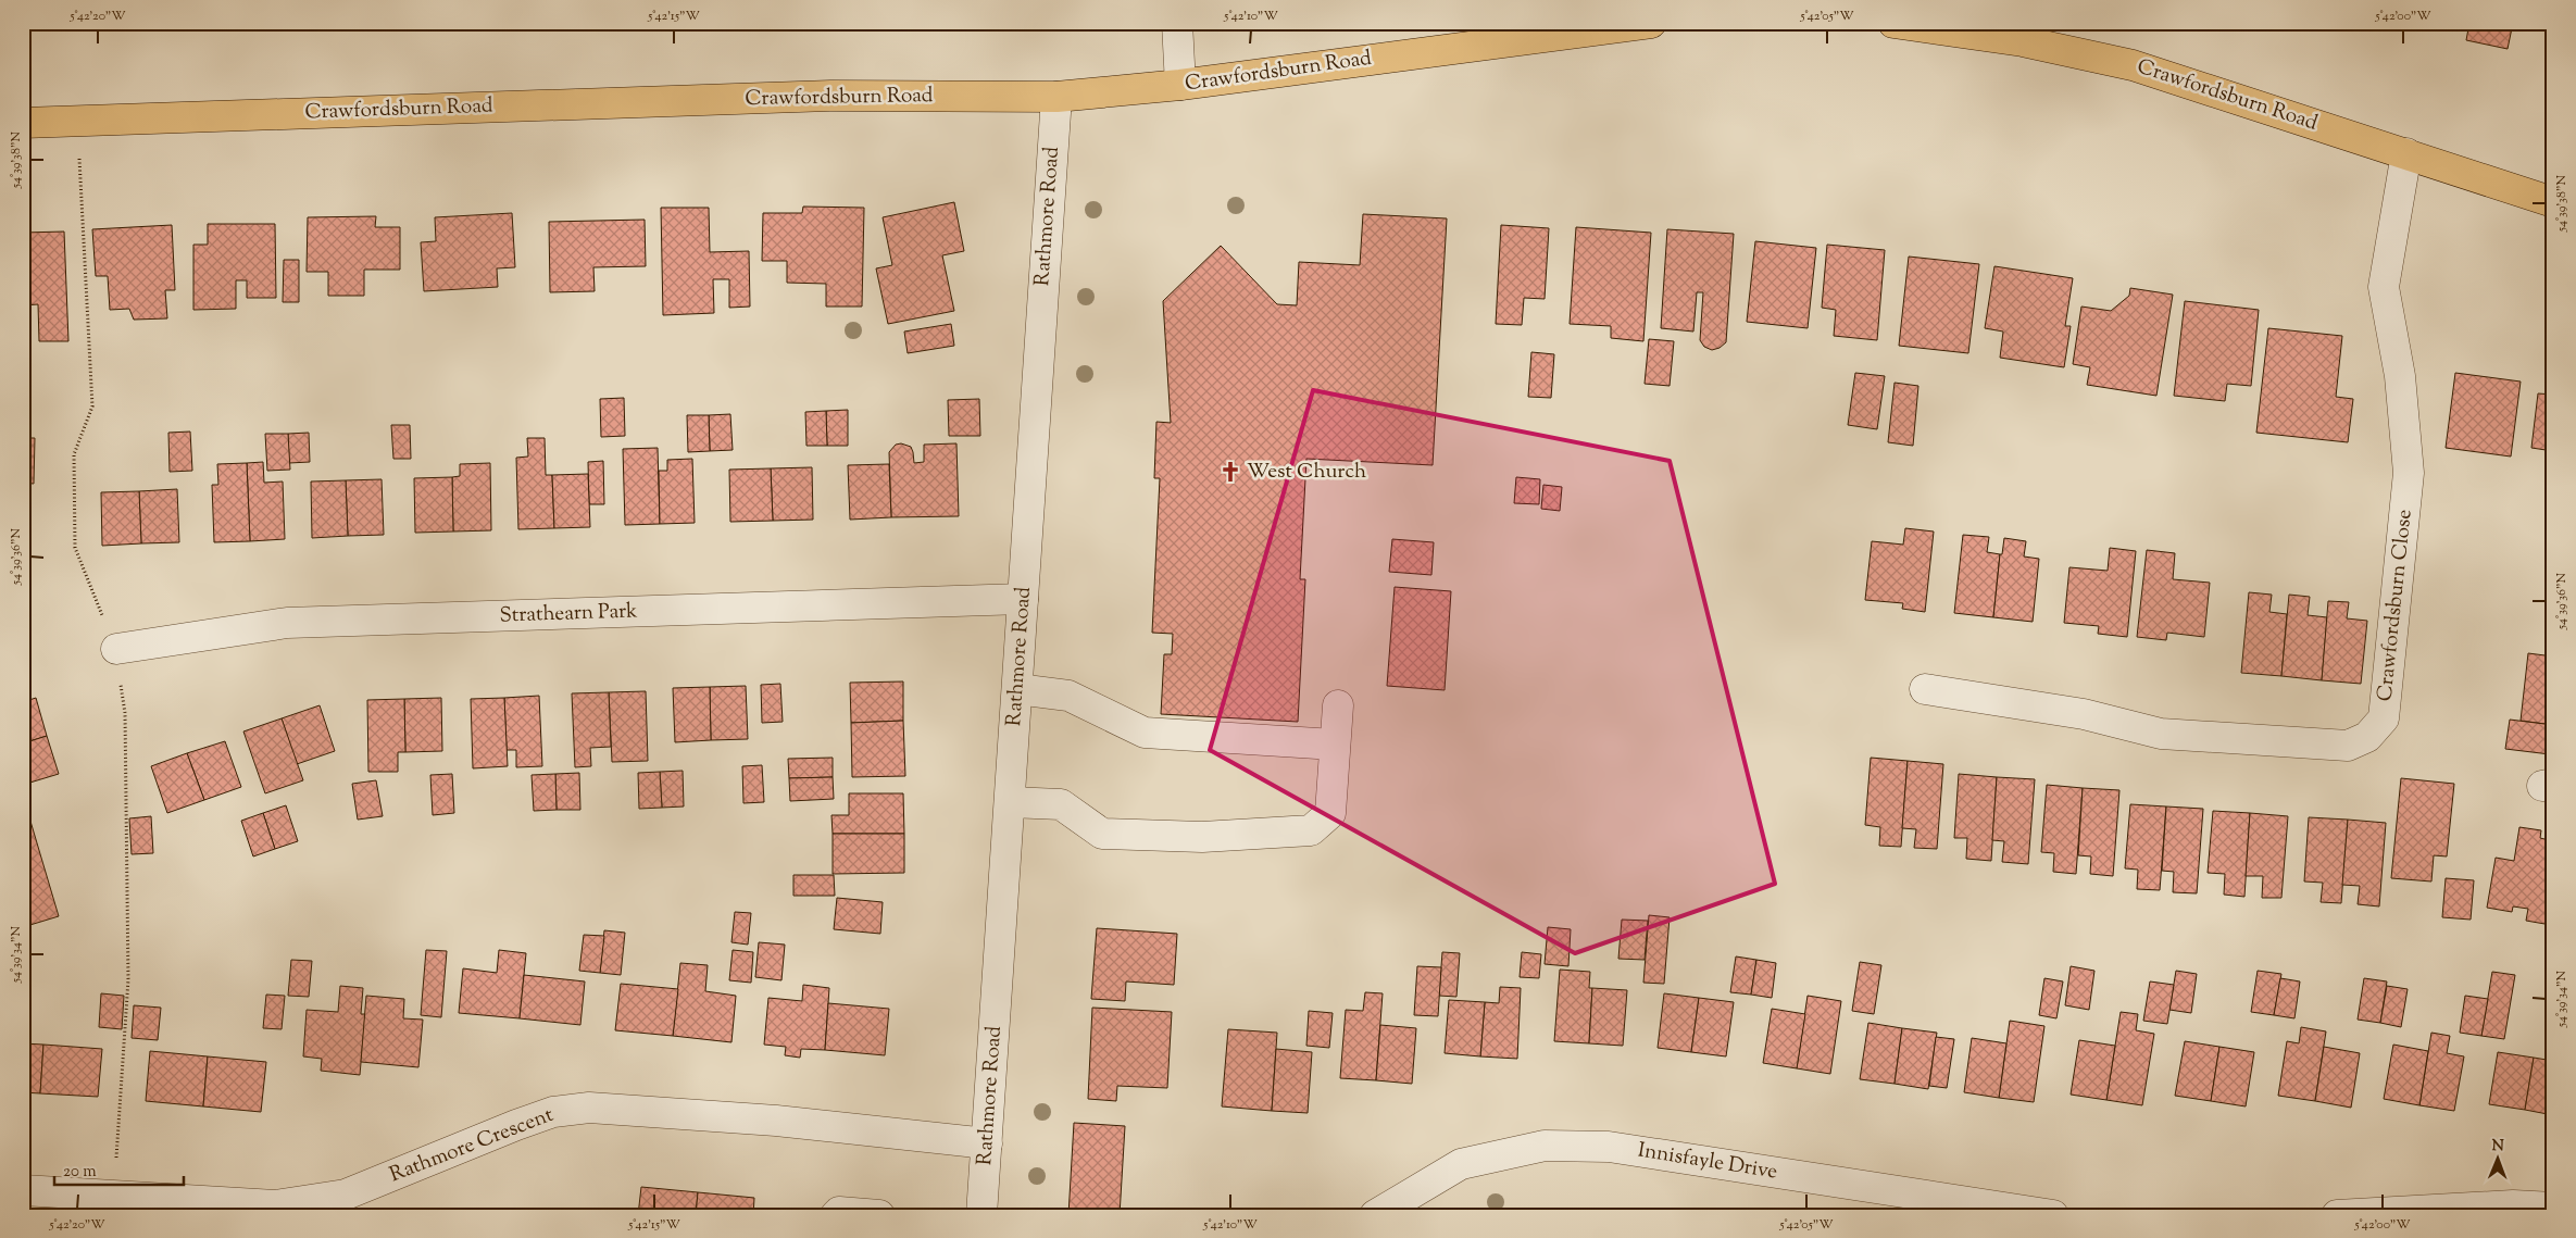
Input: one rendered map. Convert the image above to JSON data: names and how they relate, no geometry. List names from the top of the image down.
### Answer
{
  "streets": {
    "main road": ["Crawfordsburn Road"],
    "street": [
      "Rathmore Road",
      "Crawfordsburn Close",
      "Strathearn Park",
      "Rathmore Crescent",
      "Innisfayle Drive"
    ]
  },
  "crossings": [
    ["Crawfordsburn Road", "Rathmore Road"],
    ["Crawfordsburn Road", "Crawfordsburn Close"],
    ["Rathmore Road", "Strathearn Park"],
    ["Rathmore Road", "Rathmore Crescent"]
  ],
  "places": {
    "church": ["West Church"]
  },
  "scale_bar": "20 m",
  "north": "top",
  "coordinates": [
    "5°42'20\"W",
    "5°42'15\"W",
    "5°42'10\"W",
    "5°42'05\"W",
    "5°42'00\"W",
    "54°39'38\"N",
    "54°39'36\"N",
    "54°39'34\"N"
  ]
}
